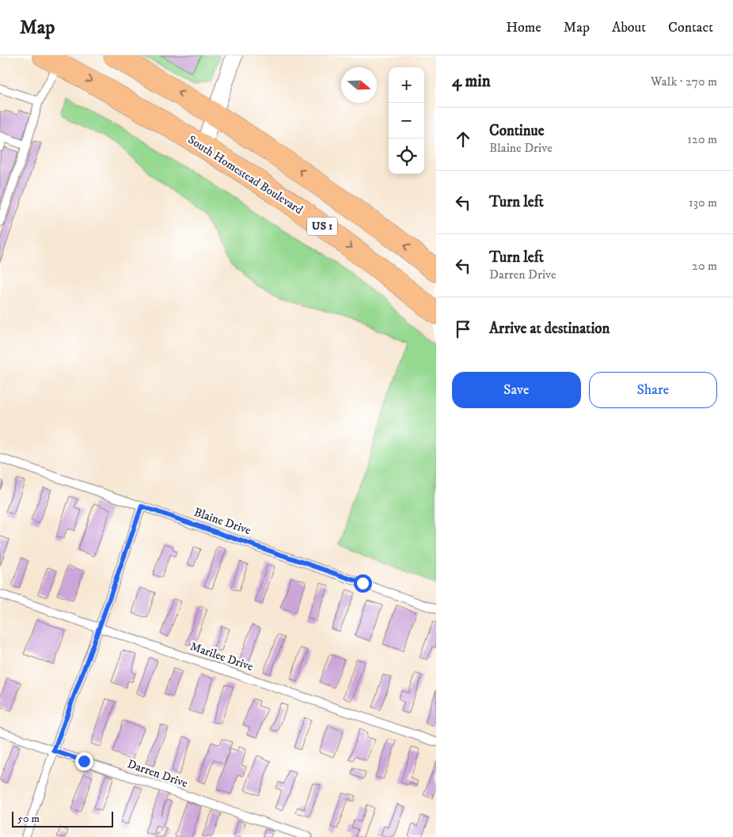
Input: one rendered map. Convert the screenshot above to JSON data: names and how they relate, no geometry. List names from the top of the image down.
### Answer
{
  "streets": {
    "highway": ["South Homestead Boulevard", "US 1"],
    "lane": ["Blaine Drive", "Marilee Drive", "Darren Drive"]
  },
  "scale_bar": "50 m",
  "north": "right",
  "page": {
    "header": "Map",
    "nav": [
      "Home",
      "Map",
      "About",
      "Contact"
    ],
    "heading": ["4 min", "Walk · 270 m"],
    "map_buttons": ["+", "−"],
    "list": [
      ["Continue", "Blaine Drive", "120 m"],
      ["Turn left", "130 m"],
      ["Turn left", "Darren Drive", "20 m"],
      "Arrive at destination"
    ],
    "buttons": ["Save", "Share"],
    "scale": "50 m"
  }
}
